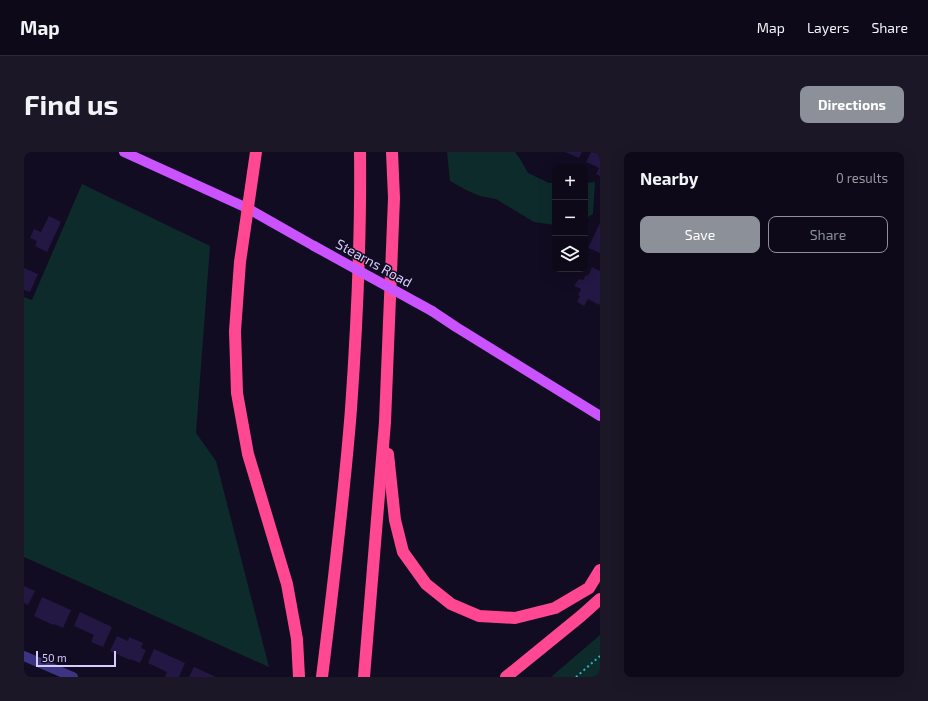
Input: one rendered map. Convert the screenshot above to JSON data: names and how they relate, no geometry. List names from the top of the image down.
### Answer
{
  "streets": {
    "main road": ["Stearns Road"]
  },
  "scale_bar": "50 m",
  "page": {
    "header": "Map",
    "nav": ["Map", "Layers", "Share"],
    "buttons": [
      "Directions",
      ["Save", "Share"]
    ],
    "title": "Find us",
    "heading": ["Nearby", "0 results"],
    "map_buttons": ["+", "−"],
    "scale": "50 m"
  }
}
